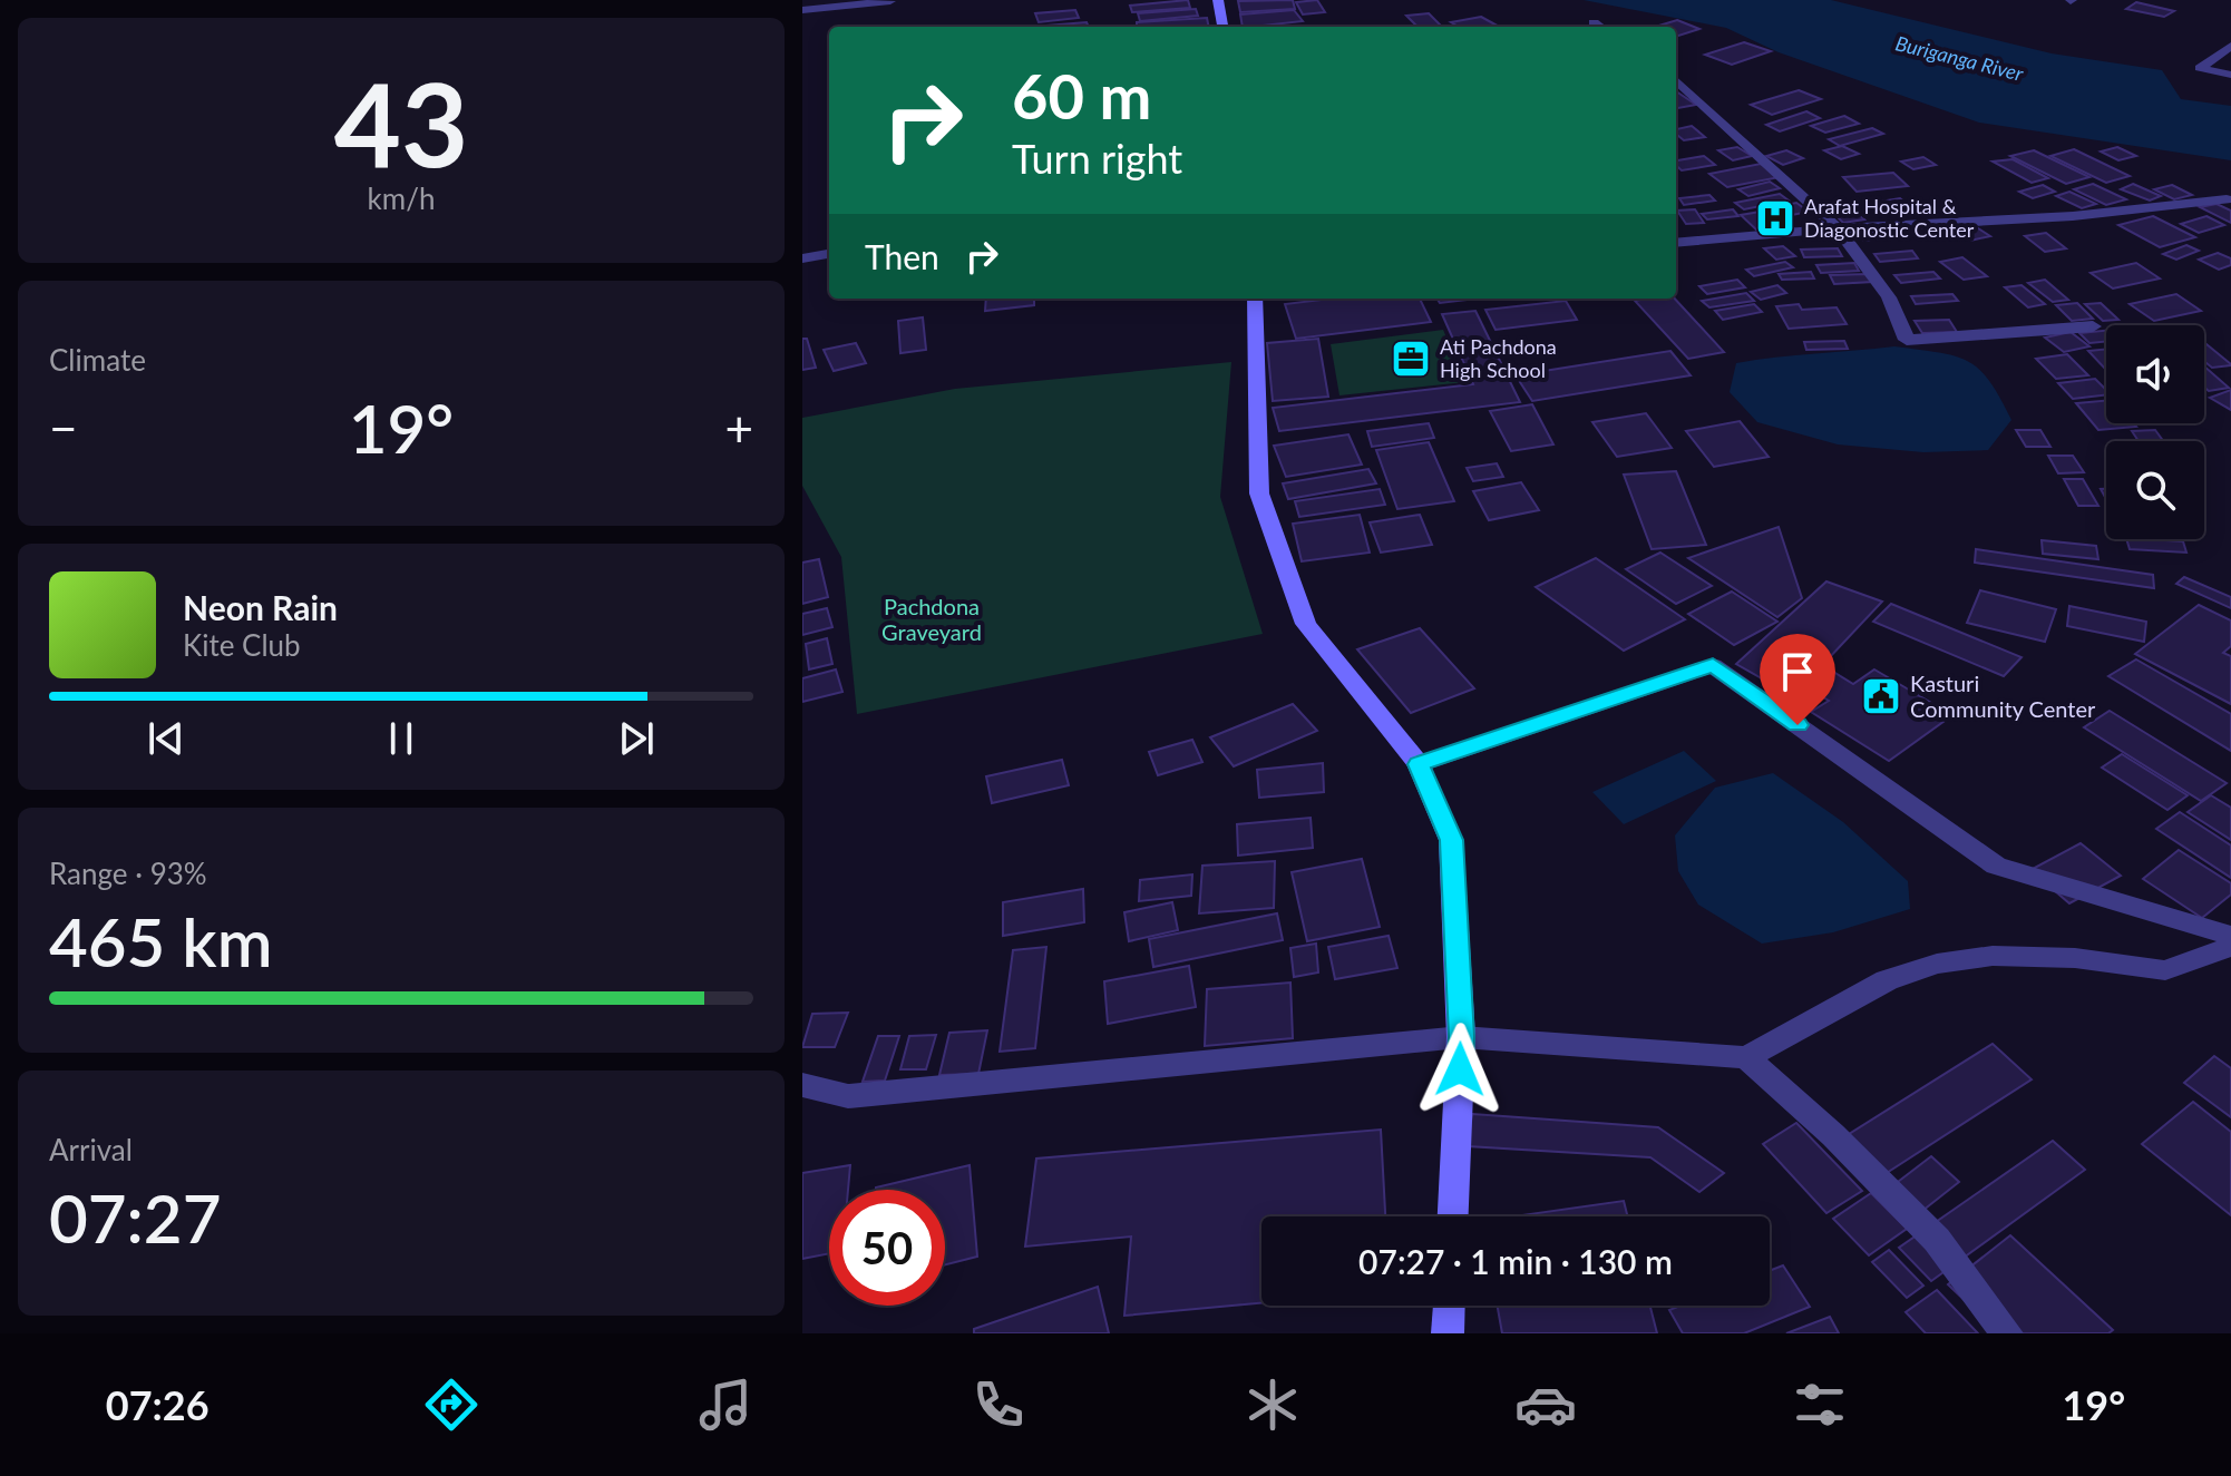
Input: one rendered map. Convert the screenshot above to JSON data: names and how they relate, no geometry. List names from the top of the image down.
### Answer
{
  "water": ["Buriganga River"],
  "parks": ["Pachdona Graveyard"],
  "places": {
    "hospital": ["Arafat Hospital & Diagonostic Center"],
    "office": ["Ati Pachdona High School"],
    "public building": ["Kasturi Community Center"]
  },
  "page": {
    "tile": [
      ["43", "km/h"],
      "Climate",
      ["Range · 93%", "465 km"],
      ["Arrival", "07:27"]
    ],
    "turn": ["60 m", "Turn right"],
    "then": "Then",
    "heat": ["−", "19°", "+"],
    "song": ["Neon Rain", "Kite Club"],
    "limit": "50",
    "trip": "07:27 · 1 min · 130 m",
    "tabs": ["07:26", "19°"]
  }
}
